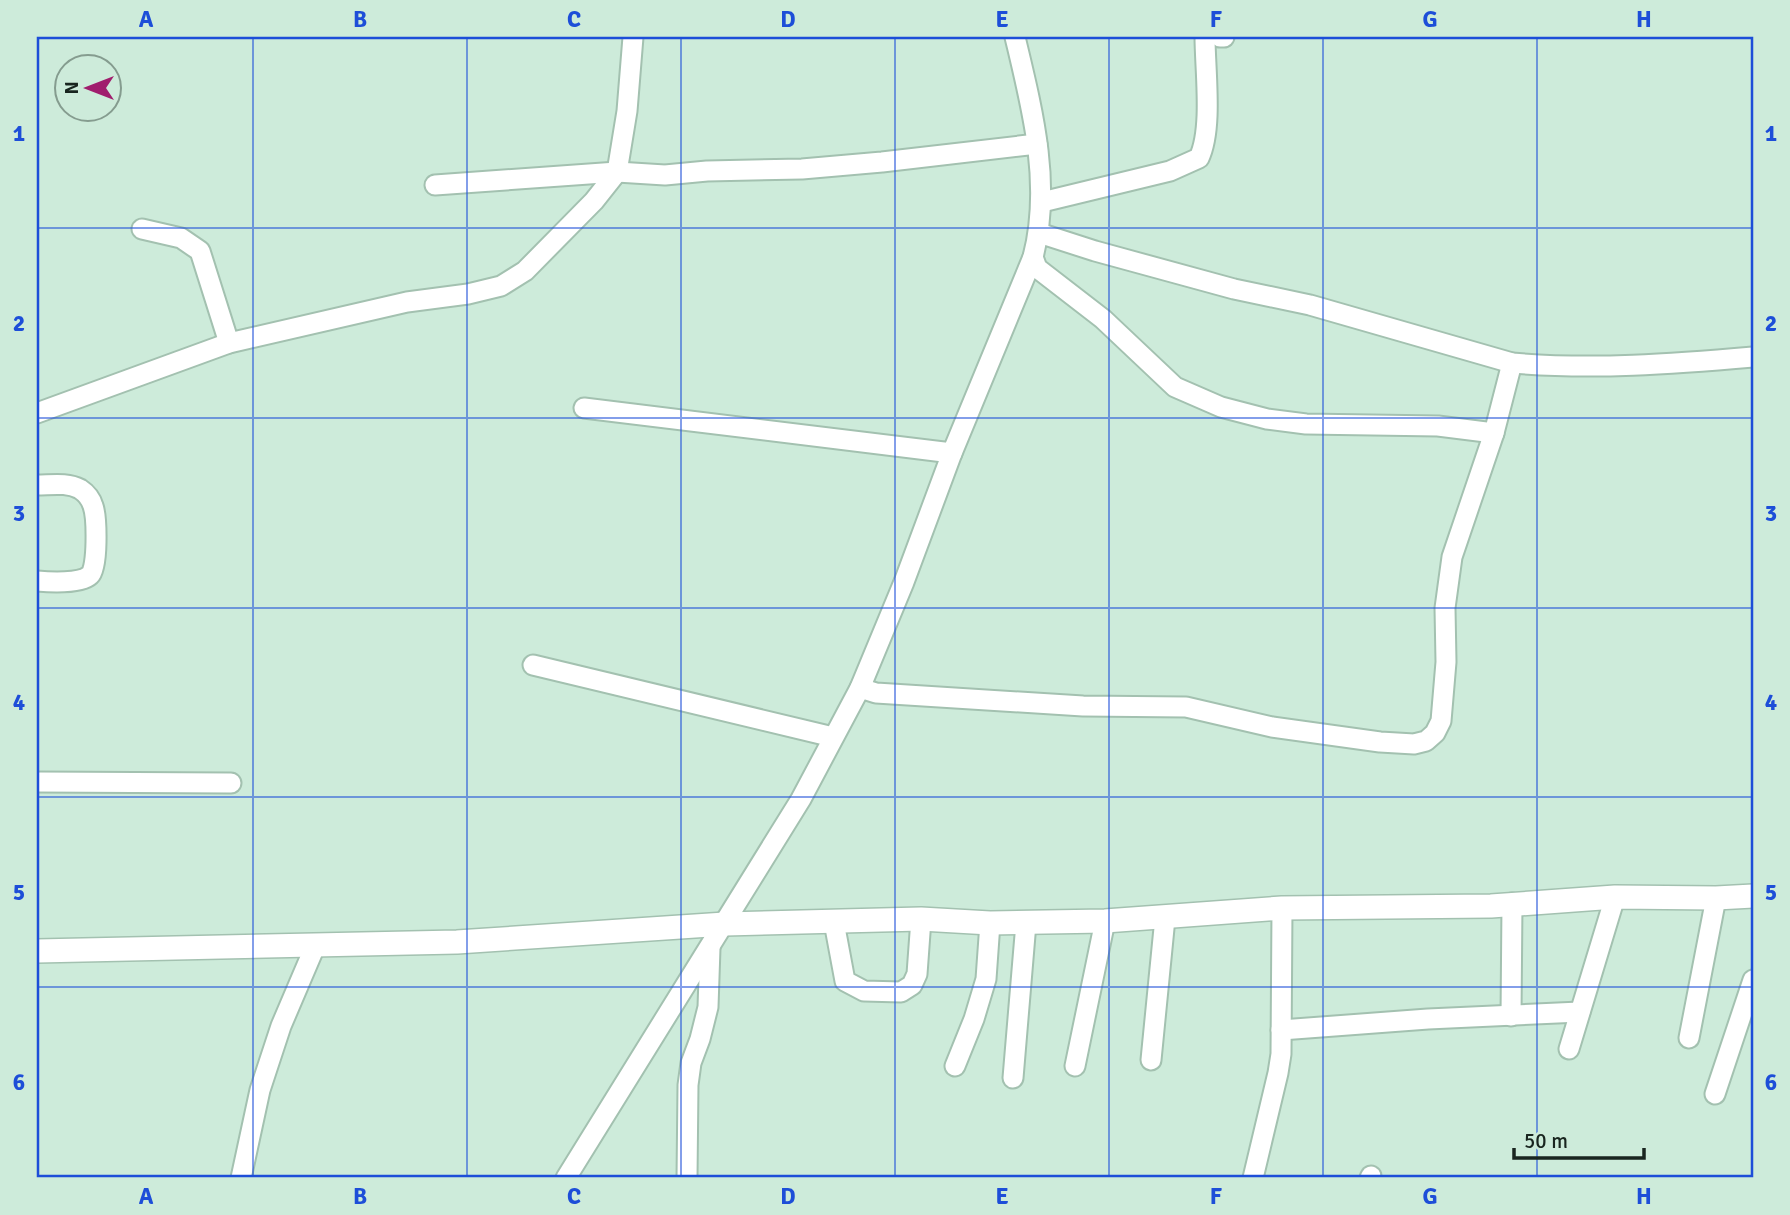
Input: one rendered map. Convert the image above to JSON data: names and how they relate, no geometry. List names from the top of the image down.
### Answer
{
  "scale_bar": "50 m",
  "north": "left",
  "grid": {
    "columns": [
      "A",
      "B",
      "C",
      "D",
      "E",
      "F",
      "G",
      "H"
    ],
    "rows": [
      "1",
      "2",
      "3",
      "4",
      "5",
      "6"
    ]
  }
}
